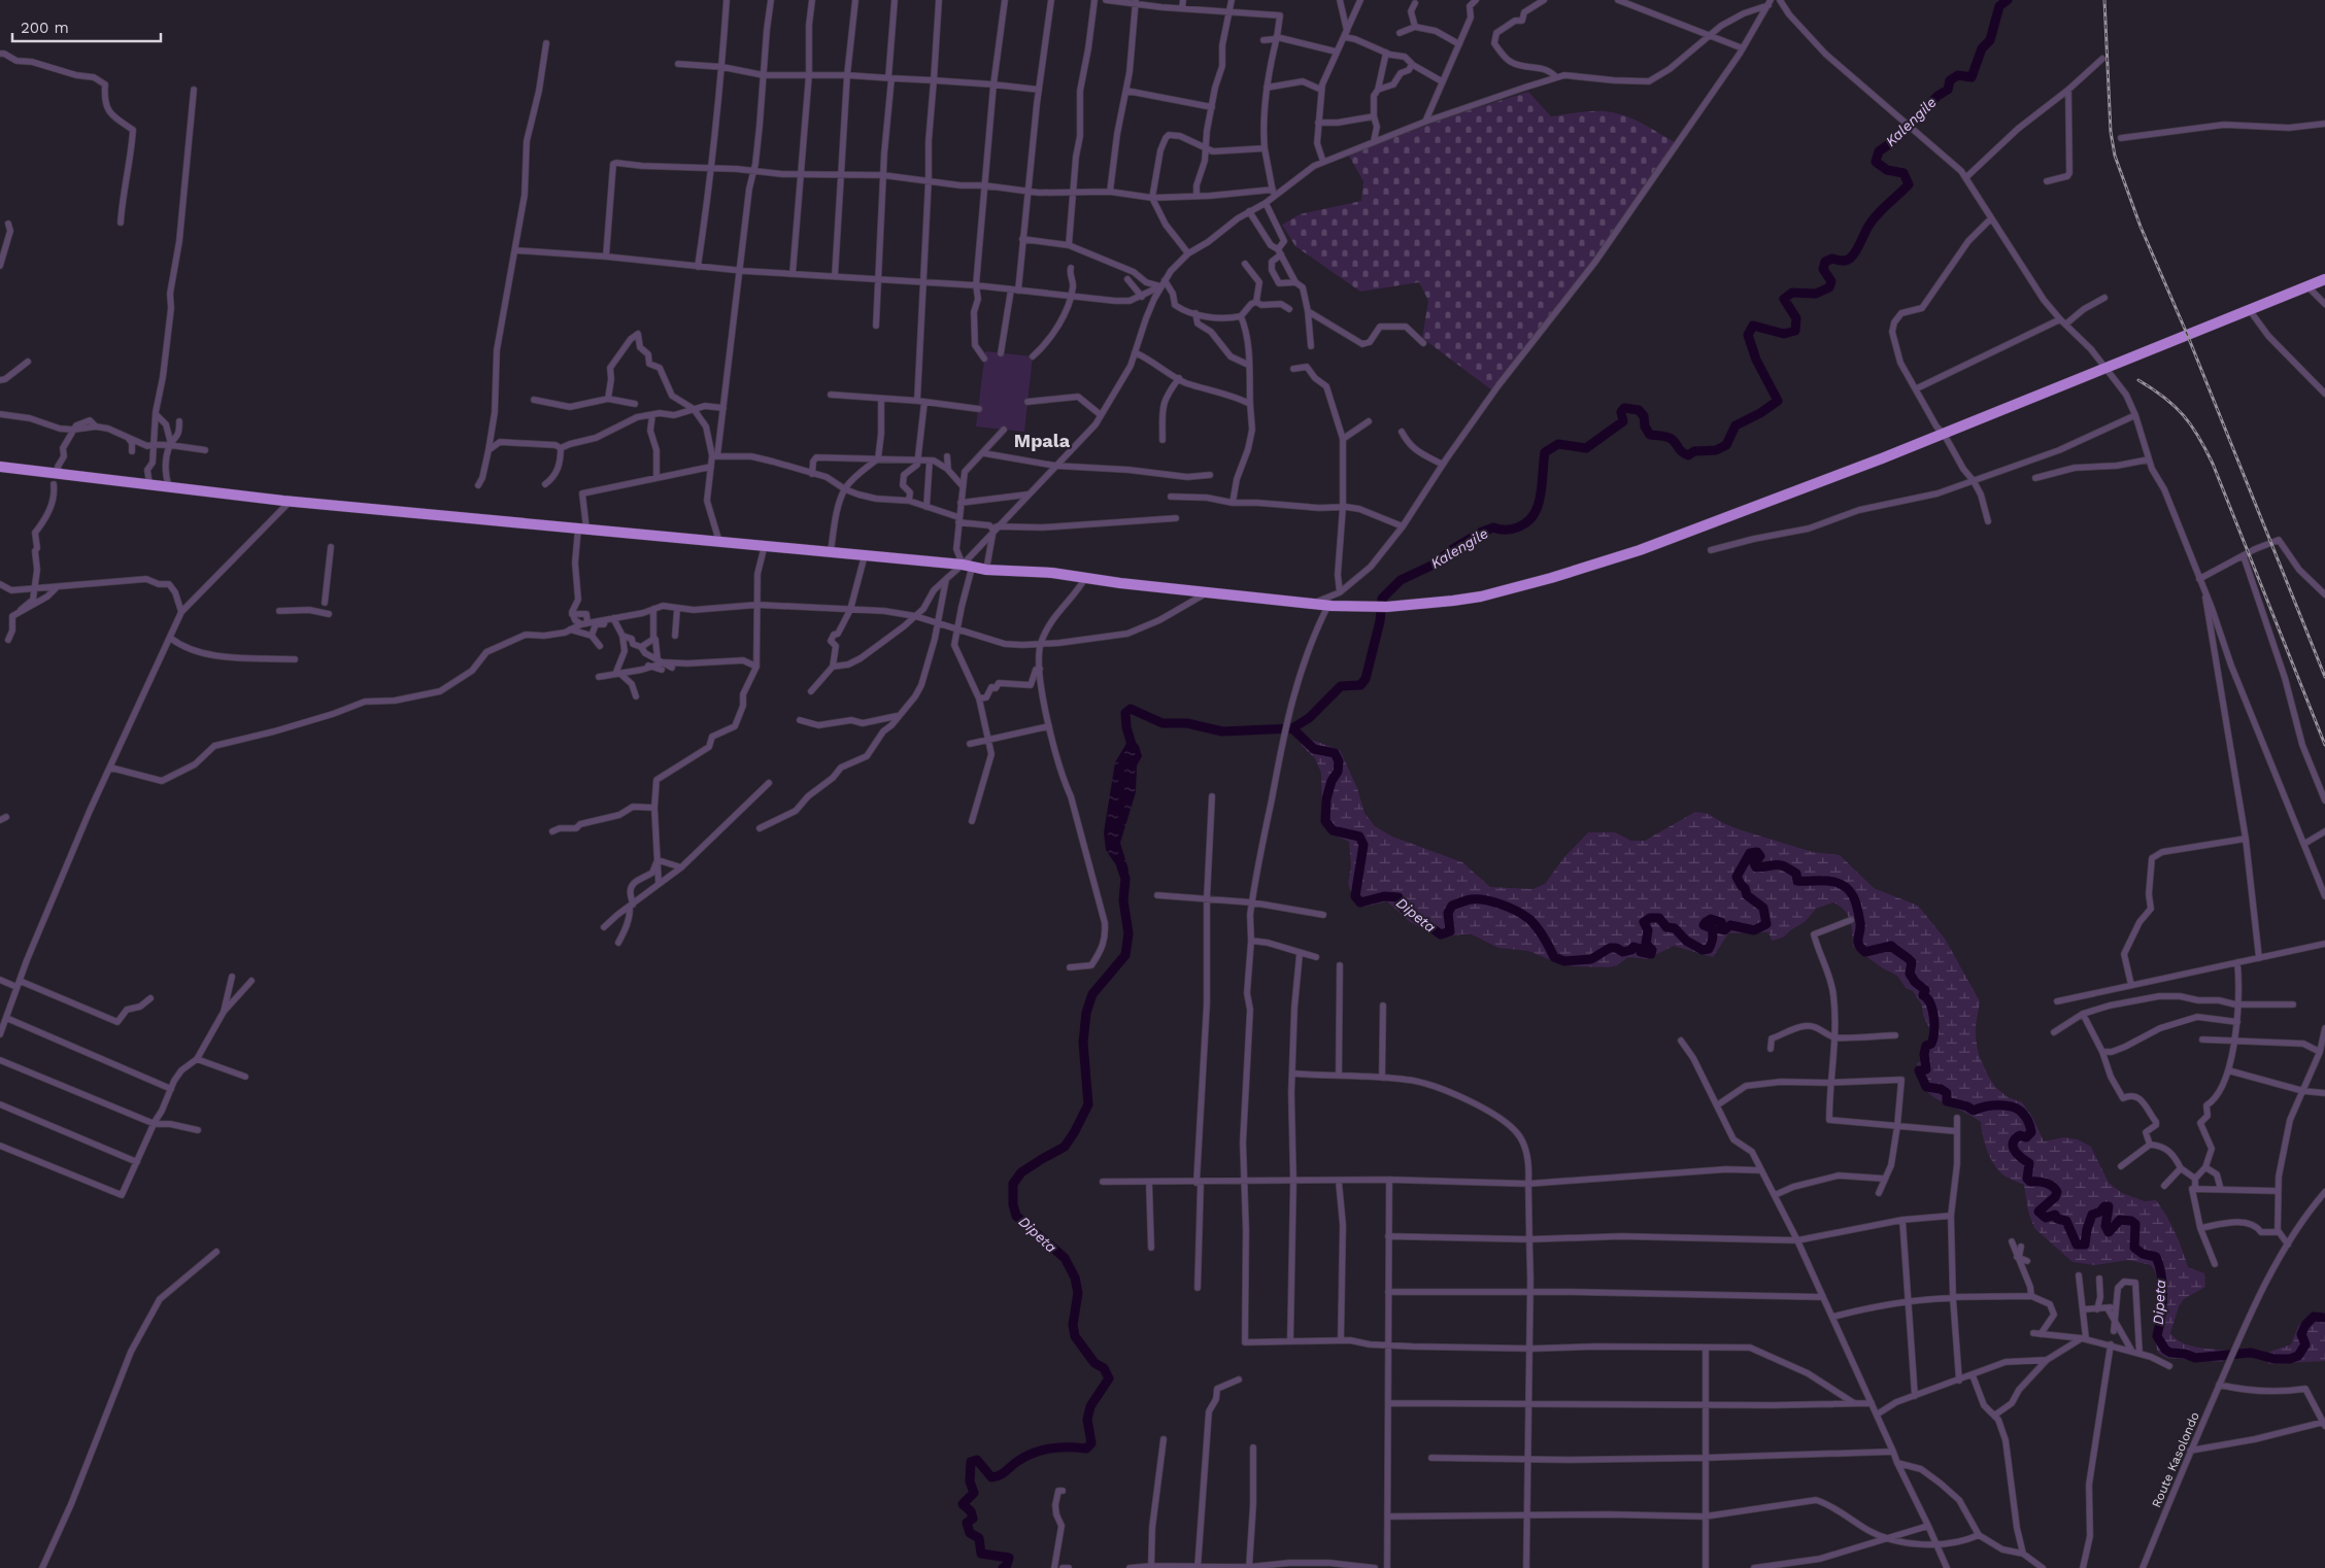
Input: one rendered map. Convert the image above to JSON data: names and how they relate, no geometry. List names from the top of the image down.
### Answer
{
  "streets": {
    "street": ["Route Kasolondo"]
  },
  "districts": ["Mpala"],
  "water": ["Kalengile", "Dipeta"],
  "scale_bar": "200 m"
}
